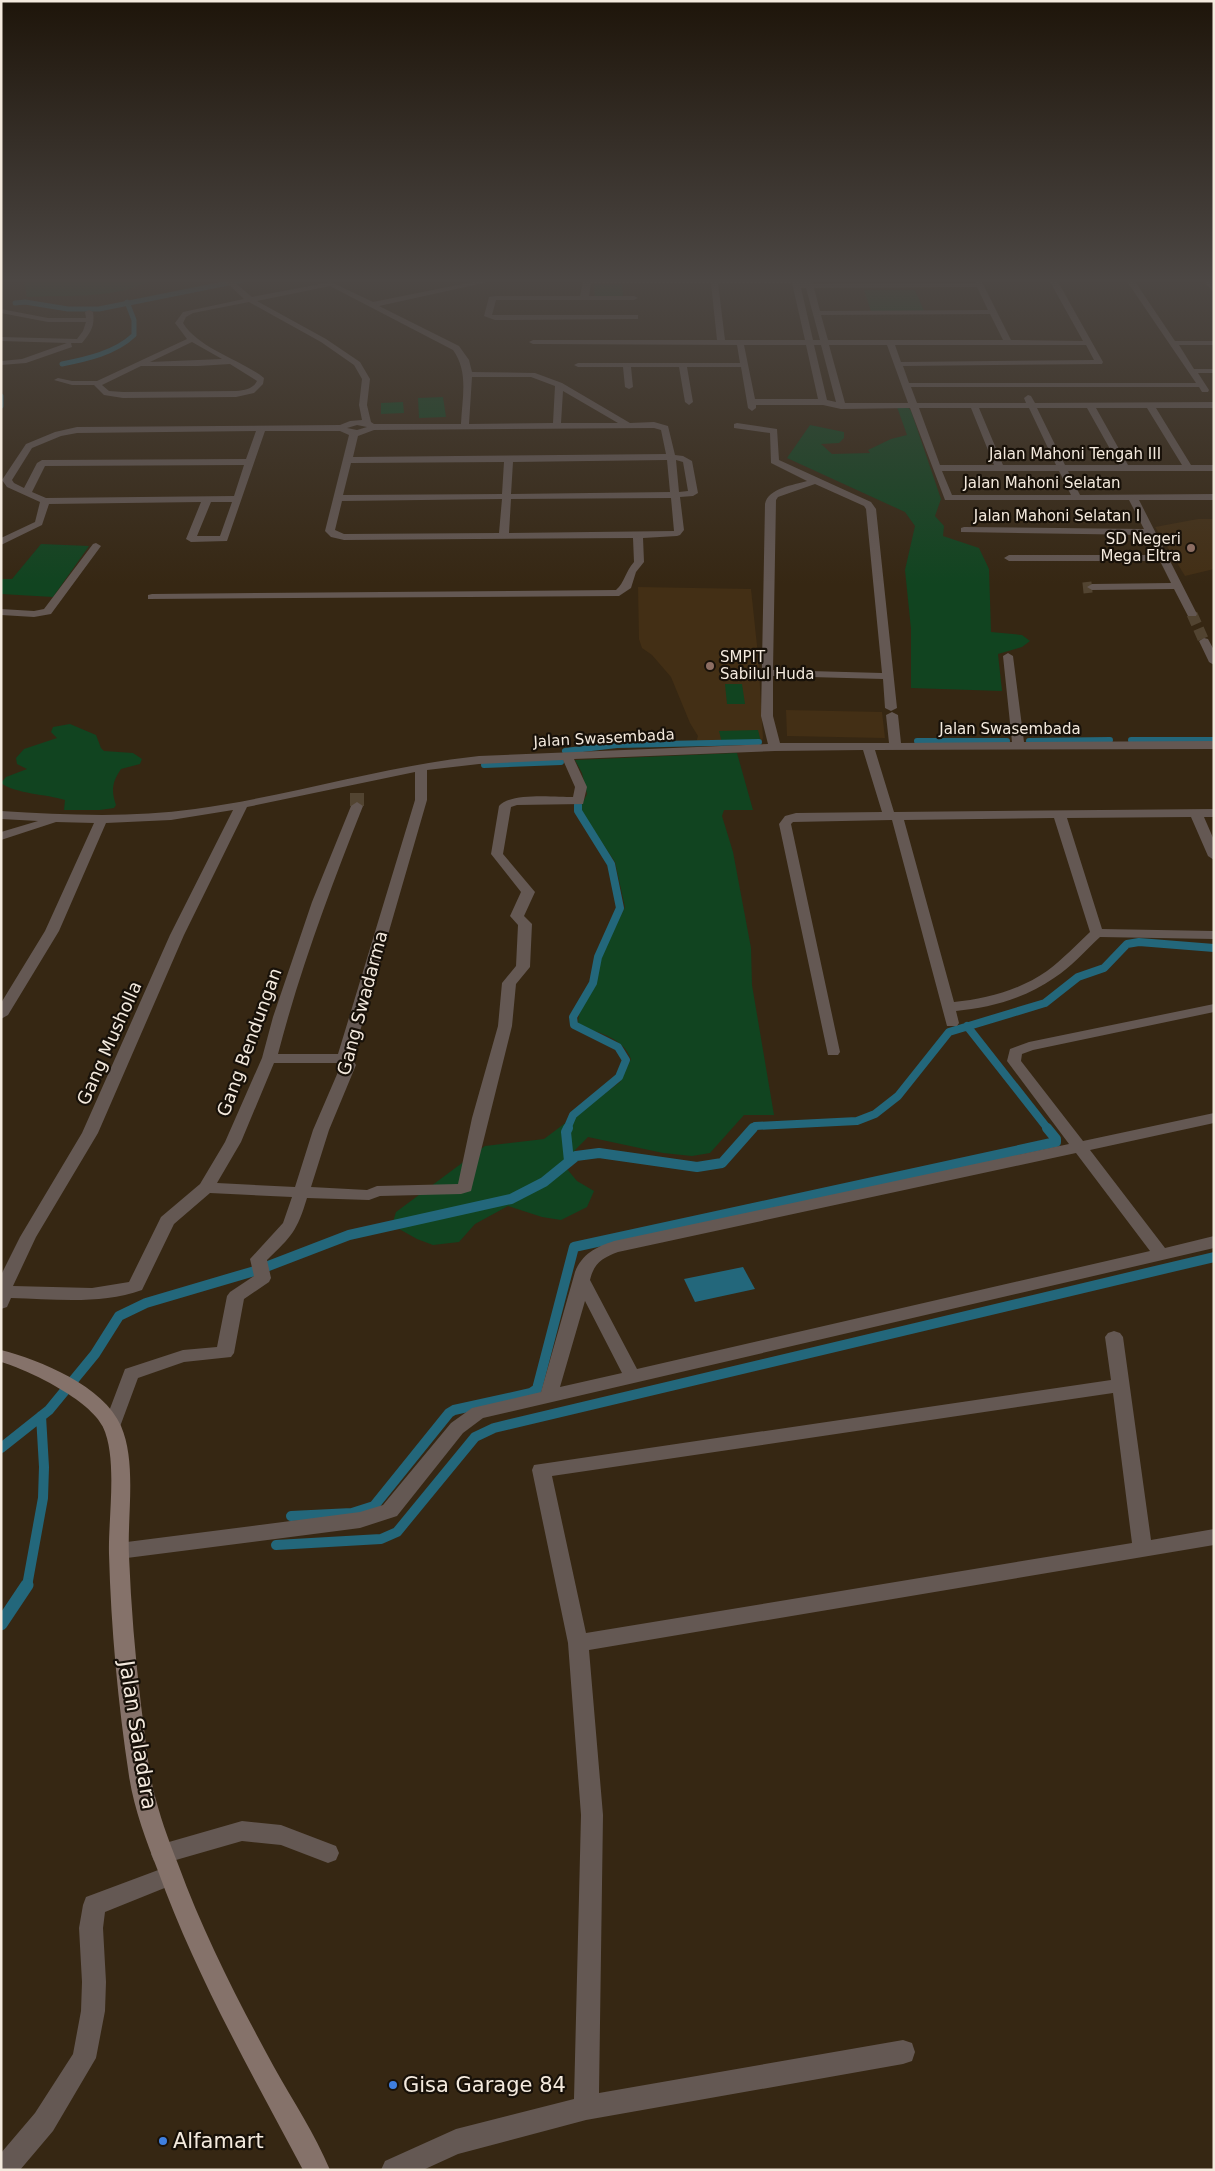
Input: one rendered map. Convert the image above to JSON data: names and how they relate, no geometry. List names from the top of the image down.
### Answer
{
  "streets": {
    "street": [
      "Jalan Mahoni Tengah III",
      "Jalan Mahoni Selatan",
      "Jalan Mahoni Selatan I",
      "Jalan Swasembada",
      "Gang Swadarma",
      "Gang Bendungan",
      "Gang Musholla",
      "Jalan Saladara"
    ]
  },
  "crossings": [
    ["Jalan Mahoni Tengah III", "Jalan Mahoni Selatan"],
    ["Jalan Mahoni Selatan", "Jalan Mahoni Selatan I"],
    ["Jalan Swasembada", "Gang Swadarma"],
    ["Jalan Swasembada", "Gang Bendungan"],
    ["Jalan Swasembada", "Gang Musholla"],
    ["Gang Swadarma", "Jalan Saladara"],
    ["Gang Bendungan", "Gang Musholla"]
  ],
  "places": [
    "SD Negeri Mega Eltra",
    "SMPIT Sabilul Huda",
    "Gisa Garage 84",
    "Alfamart"
  ]
}
